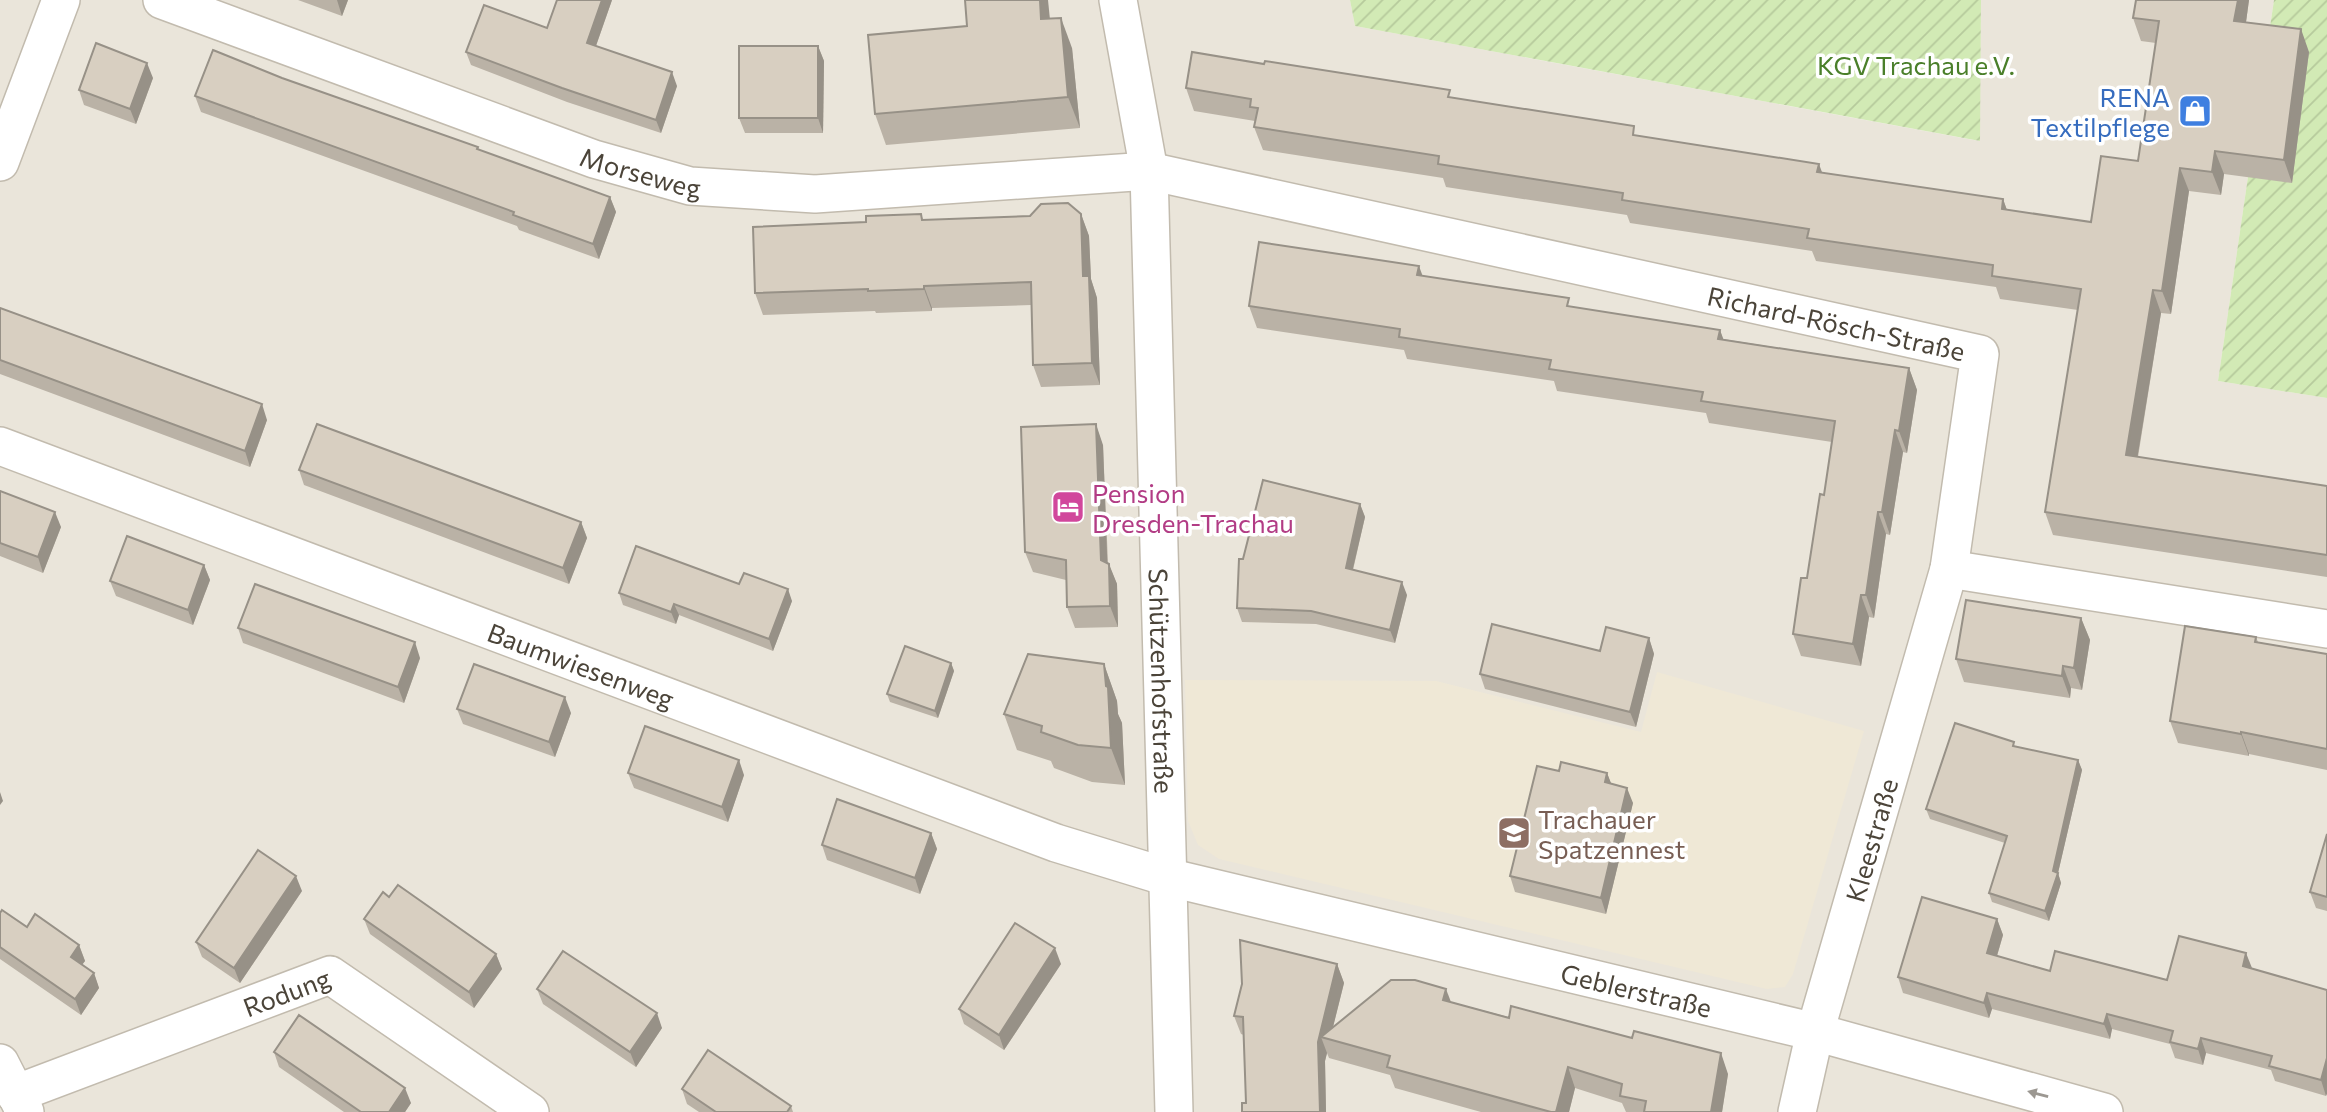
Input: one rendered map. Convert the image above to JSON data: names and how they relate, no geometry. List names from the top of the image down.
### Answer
{
  "streets": {
    "street": [
      "Morseweg",
      "Richard-Rösch-Straße",
      "Baumwiesenweg",
      "Schützenhofstraße",
      "Kleestraße",
      "Geblerstraße",
      "Rodung"
    ]
  },
  "crossings": [
    ["Morseweg", "Richard-Rösch-Straße"],
    ["Morseweg", "Schützenhofstraße"],
    ["Richard-Rösch-Straße", "Schützenhofstraße"],
    ["Richard-Rösch-Straße", "Kleestraße"],
    ["Baumwiesenweg", "Schützenhofstraße"],
    ["Baumwiesenweg", "Geblerstraße"],
    ["Schützenhofstraße", "Geblerstraße"],
    ["Kleestraße", "Geblerstraße"]
  ],
  "parks": ["KGV Trachau e.V."],
  "places": {
    "shop": ["RENA Textilpflege"],
    "hotel": ["Pension Dresden-Trachau"],
    "school or university": ["Trachauer Spatzennest"]
  }
}
